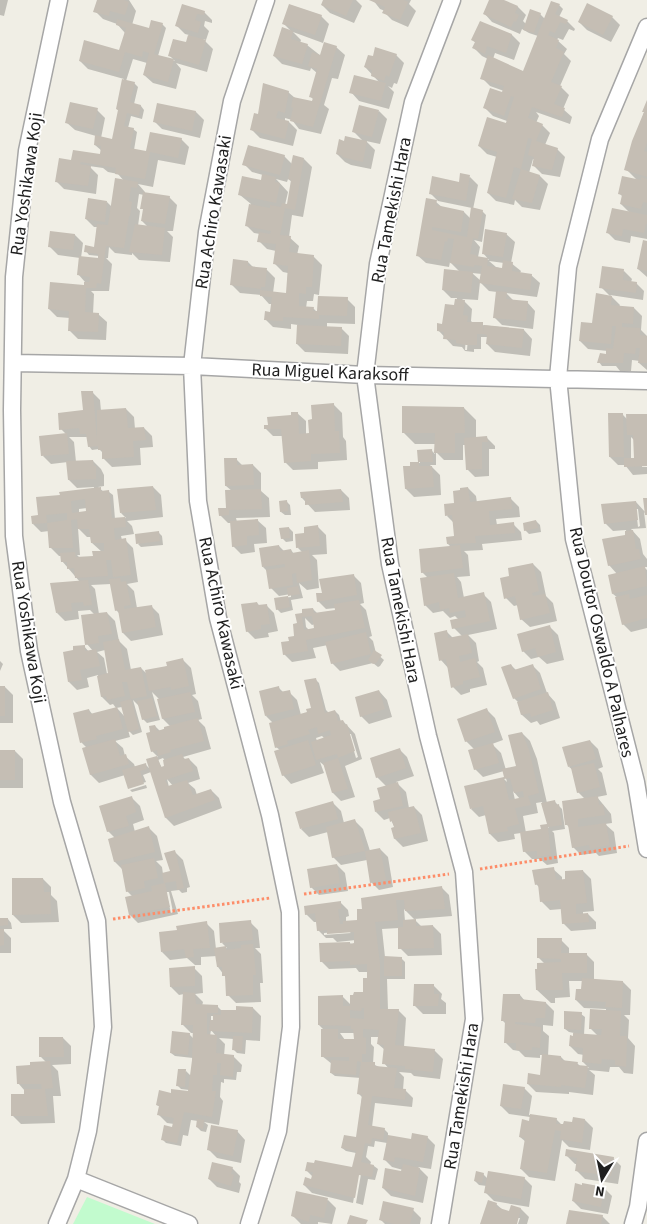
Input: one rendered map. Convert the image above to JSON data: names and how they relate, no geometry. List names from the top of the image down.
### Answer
{
  "streets": {
    "street": [
      "Rua Yoshikawa Koji",
      "Rua Tamekishi Hara",
      "Rua Achiro Kawasaki",
      "Rua Miguel Karaksoff",
      "Rua Doutor Oswaldo A Palhares"
    ]
  },
  "crossings": [
    ["Rua Yoshikawa Koji", "Rua Miguel Karaksoff"],
    ["Rua Tamekishi Hara", "Rua Miguel Karaksoff"],
    ["Rua Achiro Kawasaki", "Rua Miguel Karaksoff"],
    ["Rua Miguel Karaksoff", "Rua Doutor Oswaldo A Palhares"]
  ],
  "north": "bottom"
}
